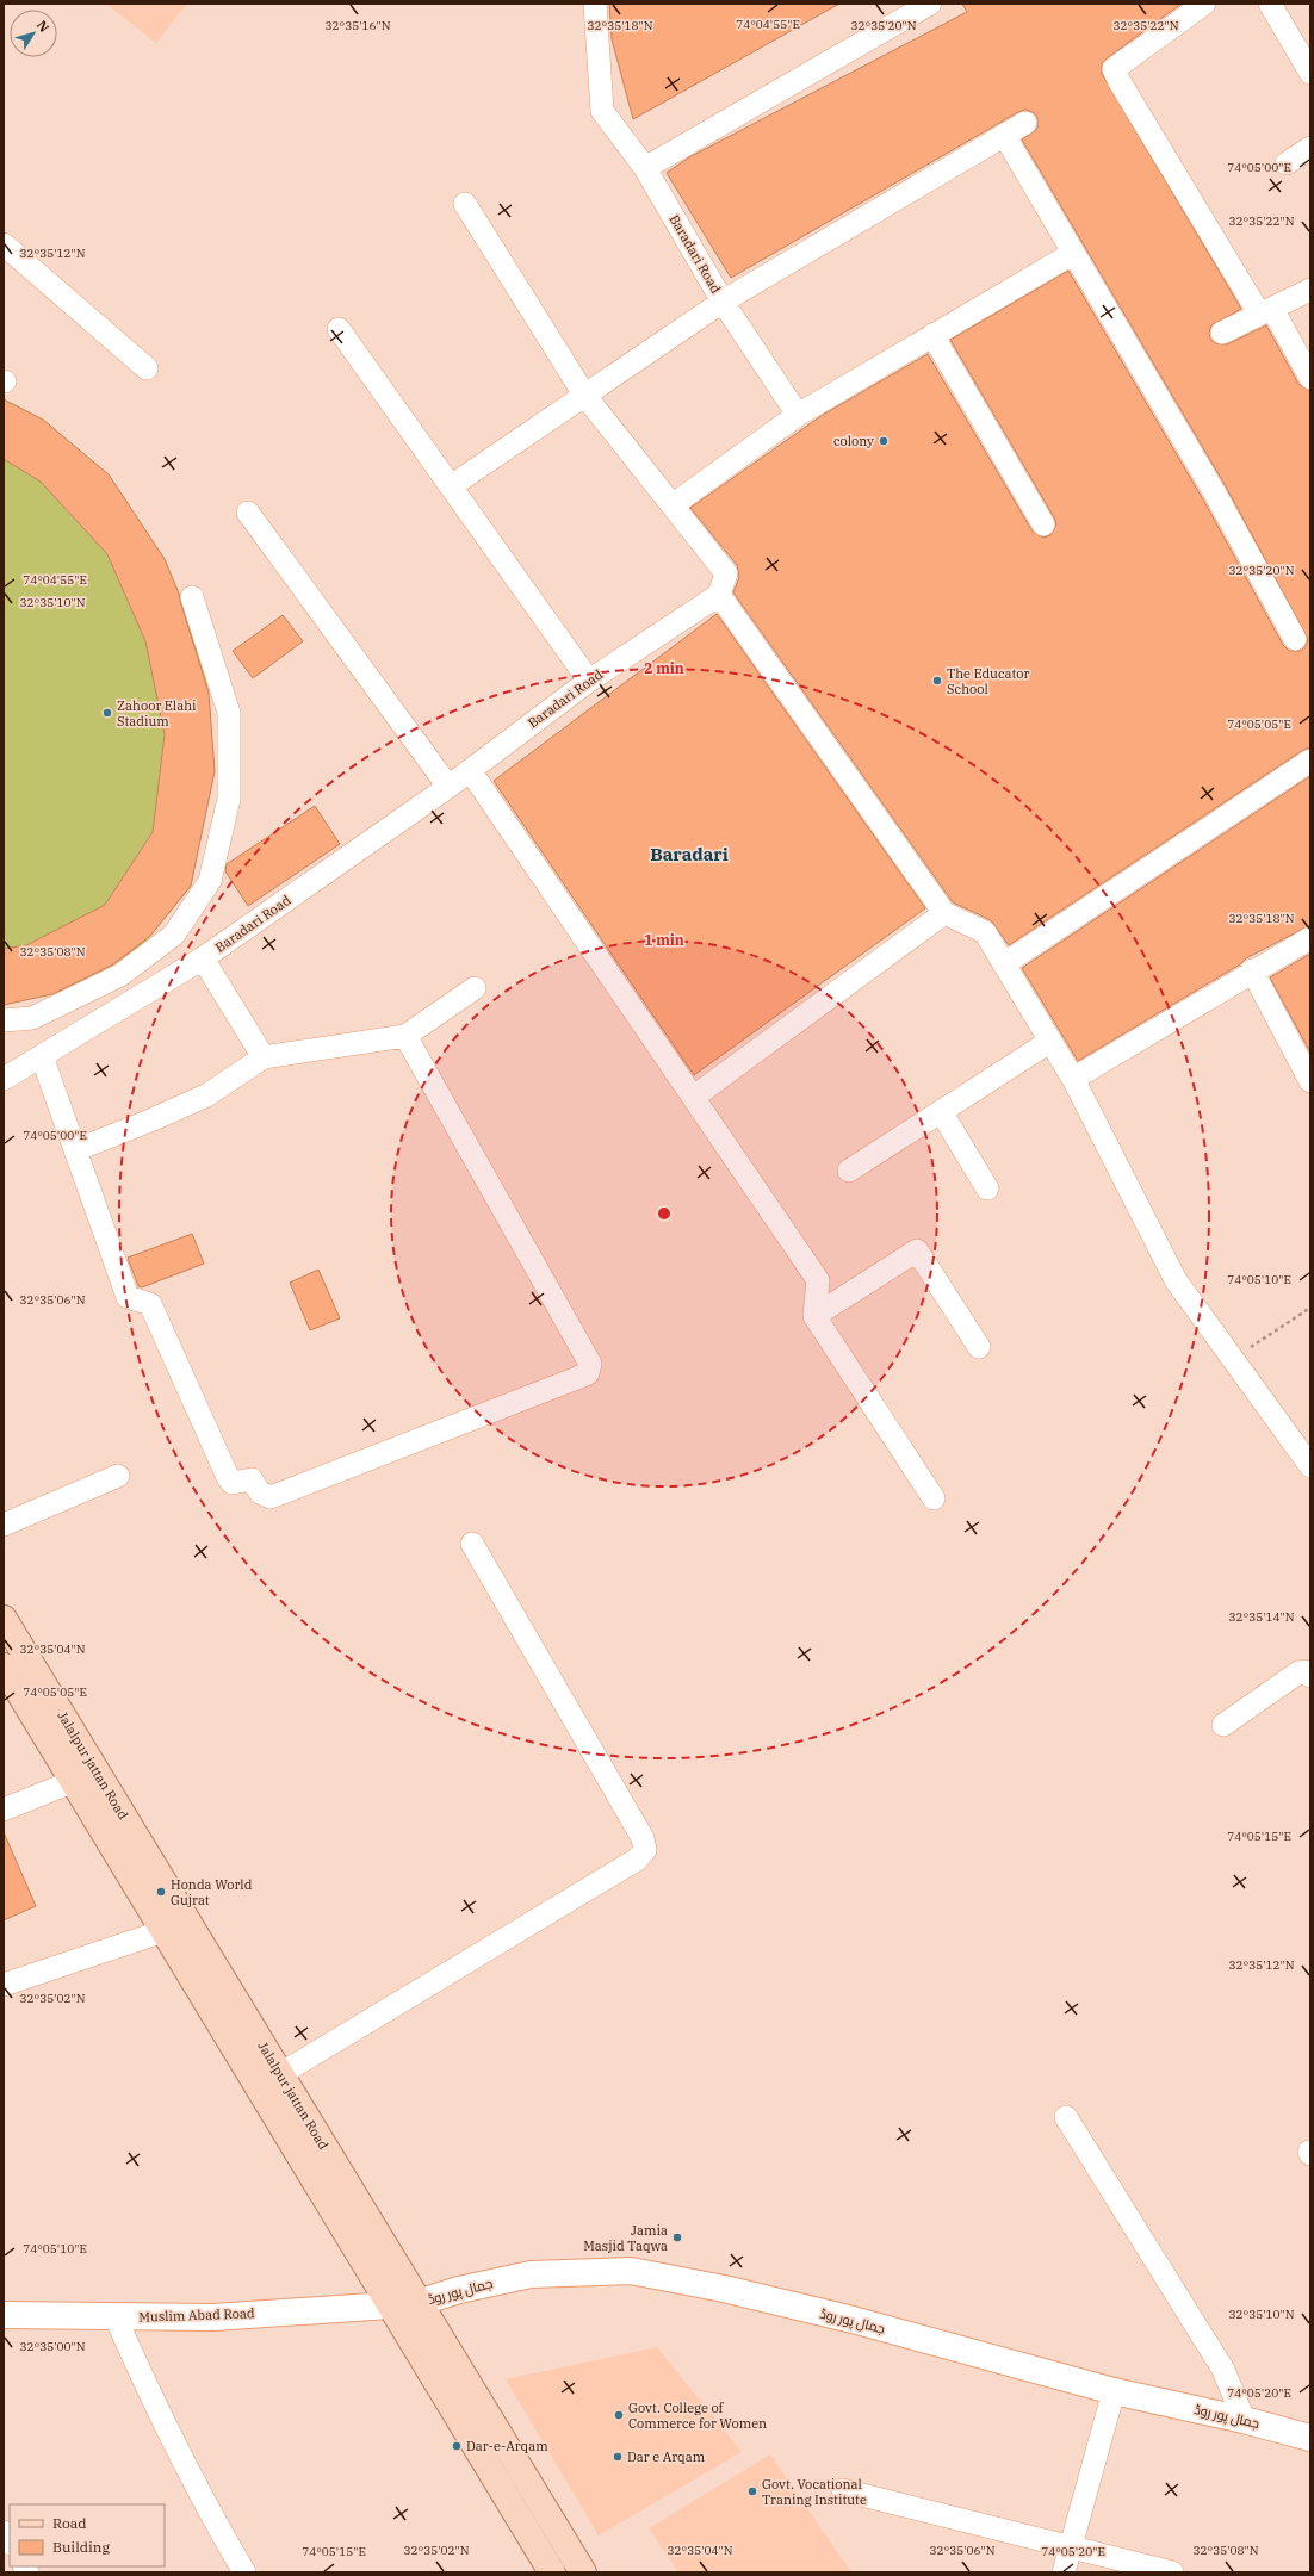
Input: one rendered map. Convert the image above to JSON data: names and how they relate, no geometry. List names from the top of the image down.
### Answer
{
  "streets": {
    "main road": ["Jalalpur jattan Road"],
    "street": ["Baradari Road", "جمال پور روڈ", "Muslim Abad Road"]
  },
  "crossings": [
    ["Jalalpur jattan Road", "جمال پور روڈ"],
    ["Jalalpur jattan Road", "Muslim Abad Road"],
    ["جمال پور روڈ", "Muslim Abad Road"]
  ],
  "districts": ["Baradari"],
  "places": [
    "colony",
    "The Educator School",
    "Zahoor Elahi Stadium",
    "Honda World Gujrat",
    "Jamia Masjid Taqwa",
    "Govt. College of Commerce for Women",
    "Dar-e-Arqam",
    "Dar e Arqam",
    "Govt. Vocational Traning Institute"
  ],
  "legend": ["Road", "Building"],
  "north": "top right",
  "coordinates": [
    "74°04'55\"E",
    "32°35'16\"N",
    "32°35'18\"N",
    "32°35'20\"N",
    "32°35'22\"N",
    "74°05'00\"E",
    "32°35'12\"N",
    "32°35'10\"N",
    "74°05'05\"E",
    "32°35'08\"N",
    "74°05'10\"E",
    "32°35'06\"N",
    "32°35'14\"N",
    "32°35'04\"N",
    "74°05'15\"E",
    "32°35'02\"N",
    "32°35'00\"N",
    "74°05'20\"E"
  ],
  "rings": ["2 min", "1 min"]
}
